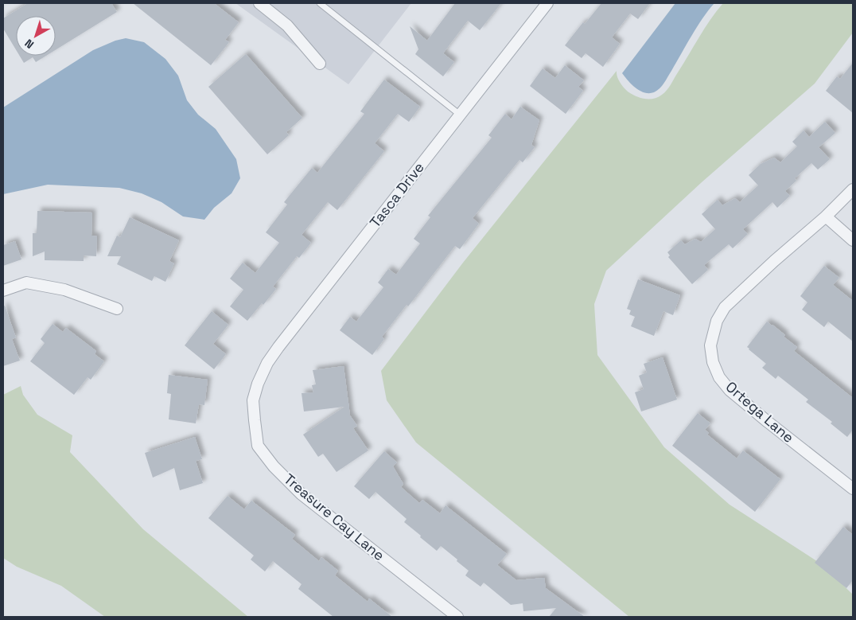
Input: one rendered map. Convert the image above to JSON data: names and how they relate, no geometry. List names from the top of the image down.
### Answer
{
  "streets": {
    "street": ["Tasca Drive", "Ortega Lane", "Treasure Cay Lane"]
  },
  "crossings": [
    ["Tasca Drive", "Treasure Cay Lane"]
  ],
  "north": "bottom left"
}
